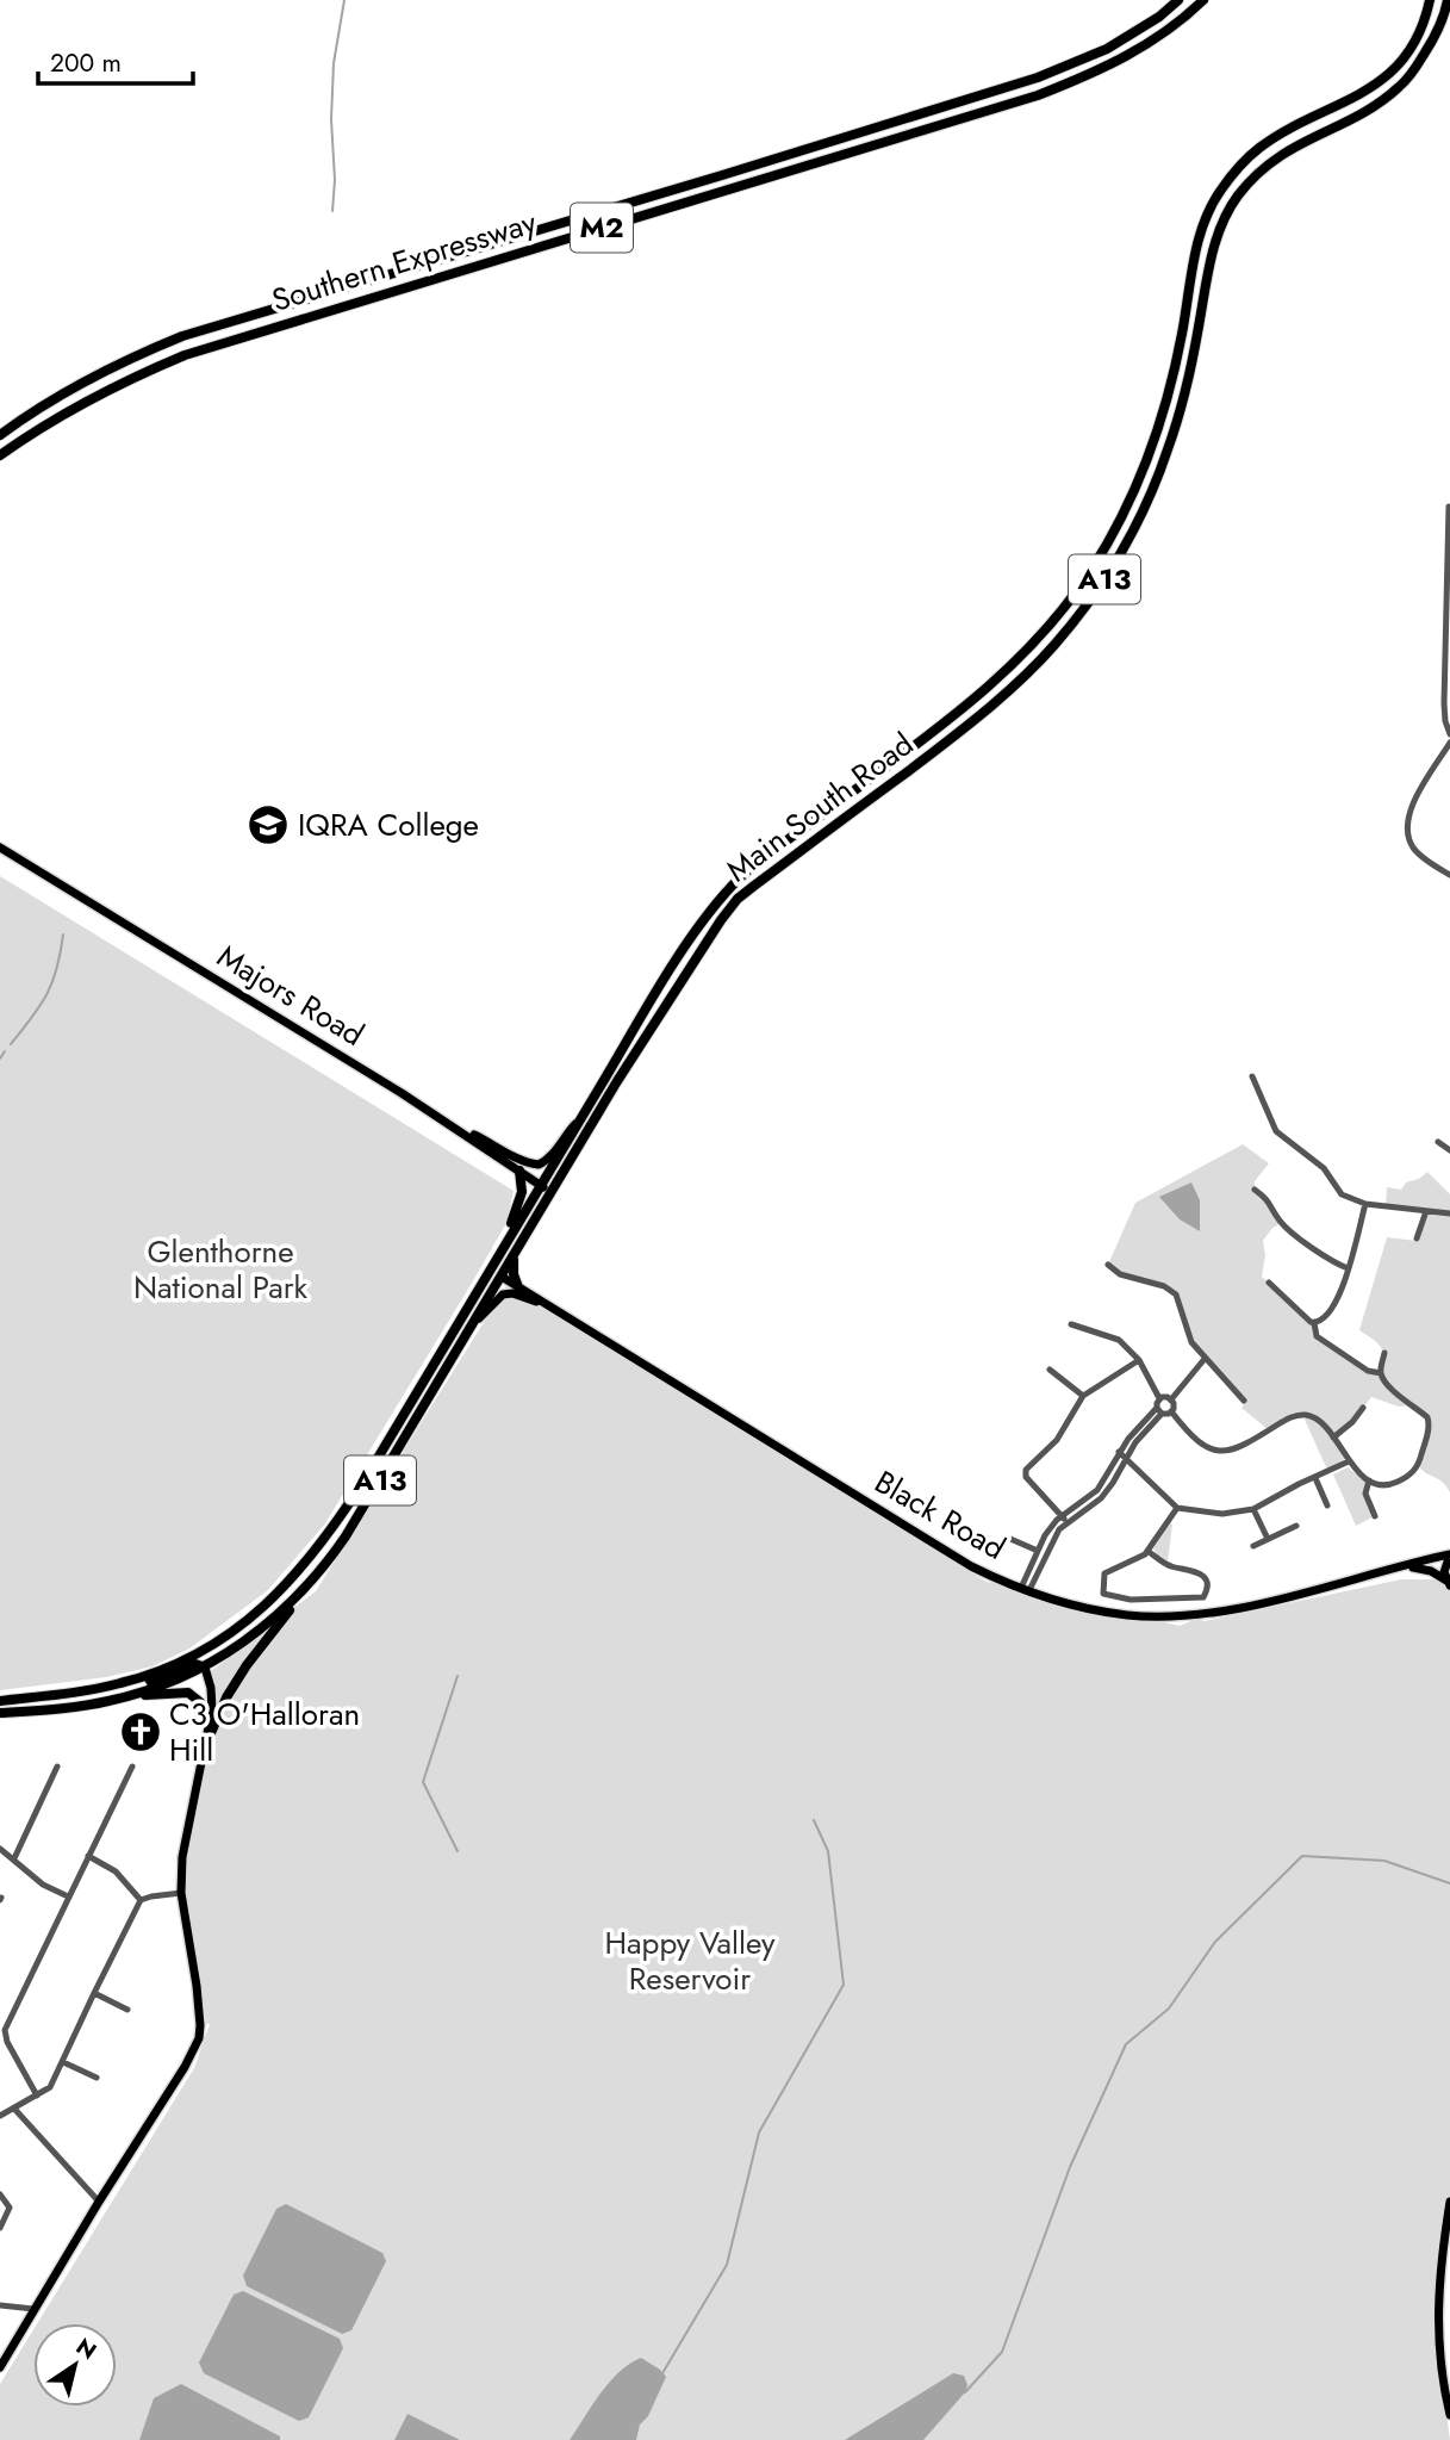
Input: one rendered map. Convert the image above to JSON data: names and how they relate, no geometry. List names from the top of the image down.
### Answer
{
  "streets": {
    "highway": [
      "M2",
      "Southern Expressway",
      "A13",
      "Main South Road"
    ],
    "main road": ["Majors Road", "Black Road"]
  },
  "crossings": [
    ["A13", "Main South Road"],
    ["A13", "Majors Road"],
    ["A13", "Black Road"],
    ["Main South Road", "Majors Road"],
    ["Main South Road", "Black Road"]
  ],
  "parks": ["Glenthorne National Park", "Happy Valley Reservoir"],
  "places": {
    "school or university": ["IQRA College"],
    "church": ["C3 O'Halloran Hill"]
  },
  "scale_bar": "200 m",
  "north": "top right"
}
